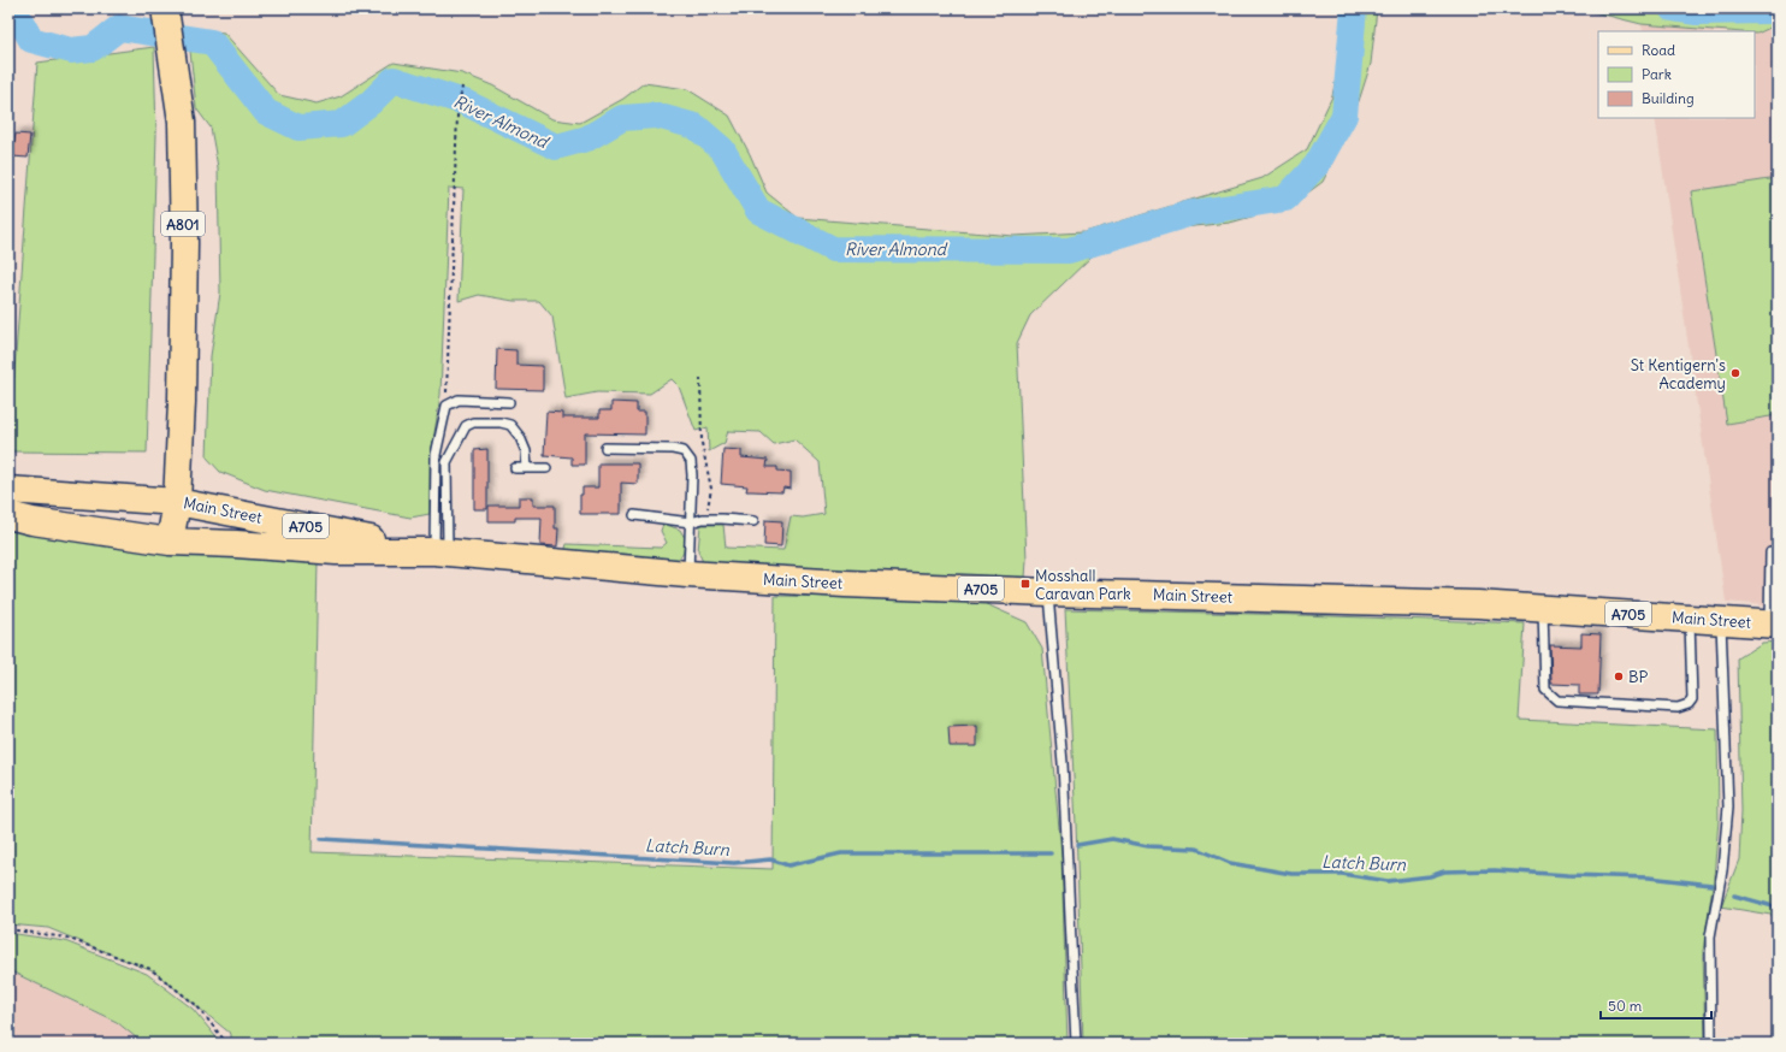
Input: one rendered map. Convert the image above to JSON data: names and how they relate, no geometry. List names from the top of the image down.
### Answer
{
  "streets": {
    "main road": ["A801", "Main Street", "A705"]
  },
  "crossings": [
    ["A801", "Main Street"]
  ],
  "water": ["River Almond", "Latch Burn"],
  "places": {
    "other": ["St Kentigern's Academy", "BP"],
    "transit": ["Mosshall Caravan Park"]
  },
  "legend": ["Road", "Park", "Building"],
  "scale_bar": "50 m"
}
